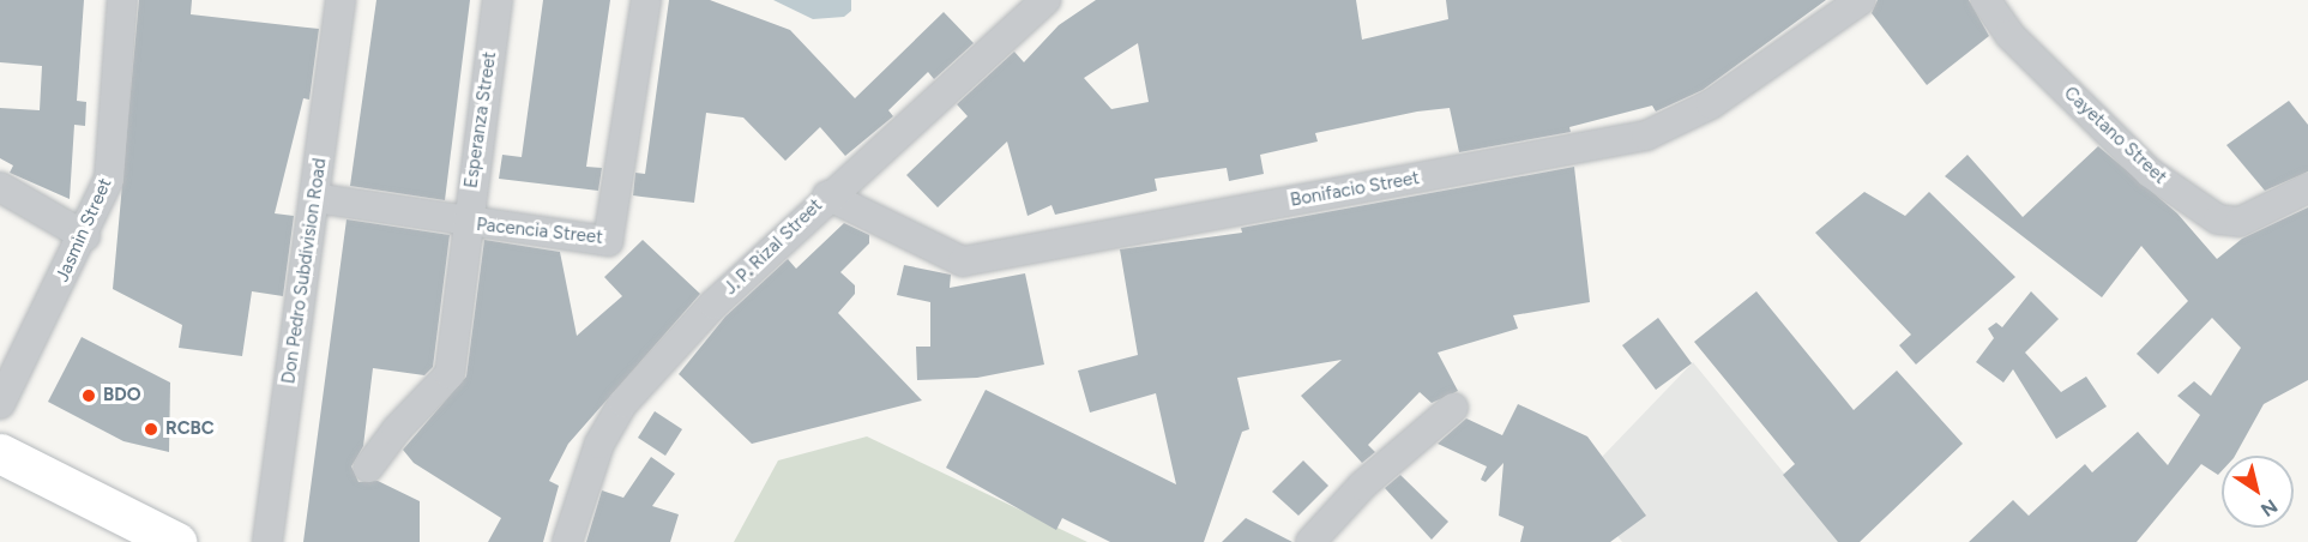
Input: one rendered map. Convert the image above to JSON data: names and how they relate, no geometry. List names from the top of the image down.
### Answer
{
  "streets": {
    "street": [
      "Esperanza Street",
      "Cayetano Street",
      "Bonifacio Street",
      "Jasmin Street",
      "Pacencia Street",
      "J. P. Rizal Street",
      "Don Pedro Subdivision Road"
    ]
  },
  "crossings": [
    ["Esperanza Street", "Pacencia Street"],
    ["Bonifacio Street", "J. P. Rizal Street"],
    ["Pacencia Street", "Don Pedro Subdivision Road"]
  ],
  "places": ["BDO", "RCBC"],
  "north": "bottom right"
}
